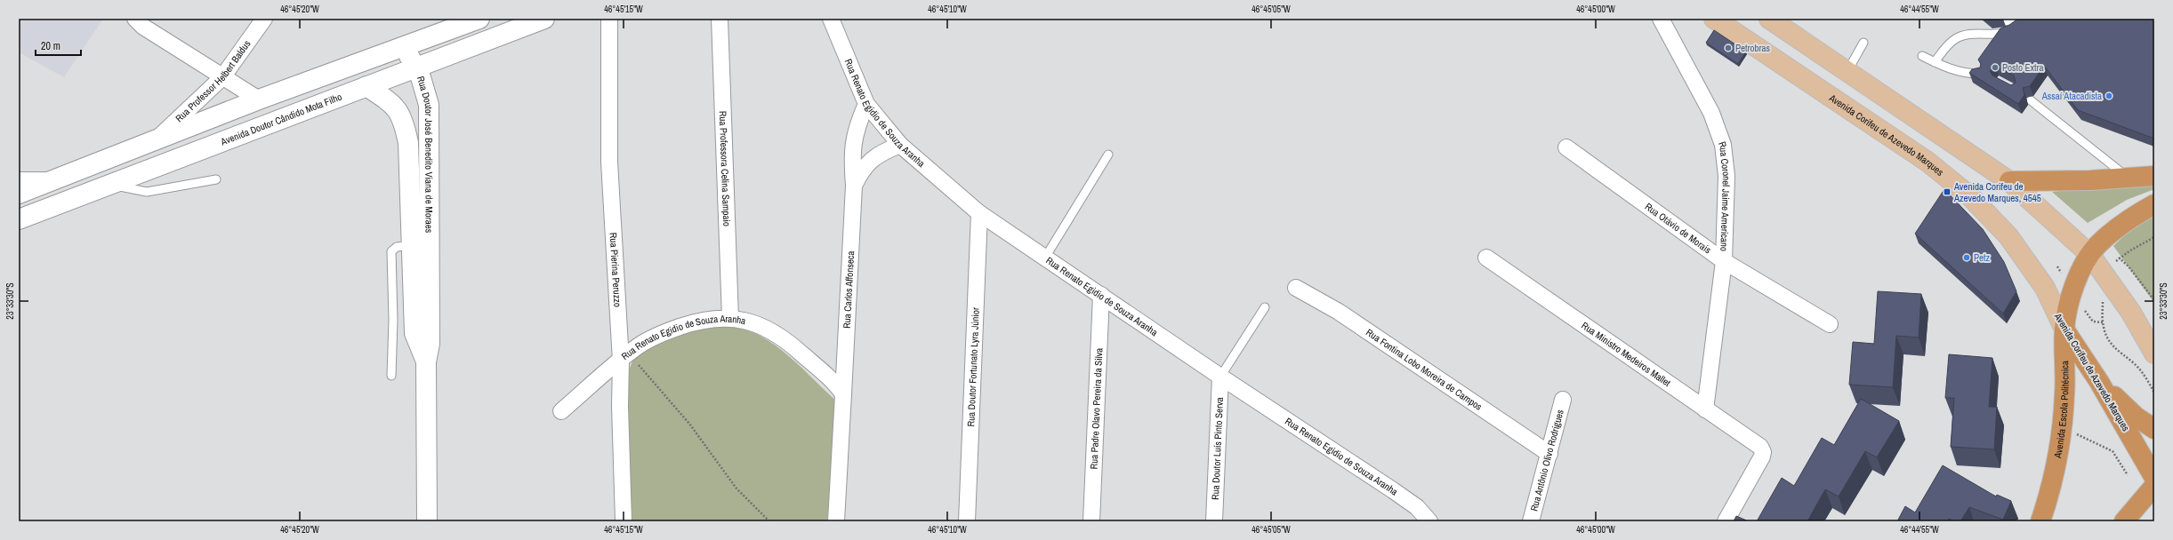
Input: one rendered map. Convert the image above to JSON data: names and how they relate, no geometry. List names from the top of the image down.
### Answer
{
  "streets": {
    "highway": ["Avenida Corifeu de Azevedo Marques", "Avenida Escola Politécnica"],
    "main road": ["Avenida Doutor Cândido Mota Filho", "Rua Doutor José Benedito Viana de Moraes"],
    "street": [
      "Rua Professor Helbert Baldus",
      "Rua Renato Egidio de Souza Aranha",
      "Rua Professora Celina Sampaio",
      "Rua Coronel Jaime Americano",
      "Rua Otávio de Morais",
      "Rua Pierina Peruzzo",
      "Rua Carlos Affonseca",
      "Rua Ministro Medeiros Mallet",
      "Rua Doutor Fortunato Lyra Júnior",
      "Rua Fontina Lobo Moreira de Campos",
      "Rua Padre Olavo Pereira da Silva",
      "Rua Doutor Luís Pinto Serva",
      "Rua Antônio Olivo Rodrigues"
    ]
  },
  "crossings": [
    ["Rua Renato Egidio de Souza Aranha", "Rua Professora Celina Sampaio"],
    ["Rua Renato Egidio de Souza Aranha", "Rua Pierina Peruzzo"],
    ["Rua Renato Egidio de Souza Aranha", "Rua Carlos Affonseca"],
    ["Rua Renato Egidio de Souza Aranha", "Rua Doutor Fortunato Lyra Júnior"],
    ["Rua Renato Egidio de Souza Aranha", "Rua Padre Olavo Pereira da Silva"],
    ["Rua Renato Egidio de Souza Aranha", "Rua Doutor Luís Pinto Serva"],
    ["Avenida Doutor Cândido Mota Filho", "Rua Doutor José Benedito Viana de Moraes"],
    ["Avenida Corifeu de Azevedo Marques", "Avenida Escola Politécnica"],
    ["Rua Coronel Jaime Americano", "Rua Otávio de Morais"],
    ["Rua Coronel Jaime Americano", "Rua Ministro Medeiros Mallet"],
    ["Rua Fontina Lobo Moreira de Campos", "Rua Antônio Olivo Rodrigues"]
  ],
  "places": {
    "other": [
      "Petrobras",
      "Posto Extra",
      "Assaí Atacadista",
      "Petz"
    ],
    "transit": ["Avenida Corifeu de Azevedo Marques, 4545"]
  },
  "scale_bar": "20 m",
  "coordinates": [
    "46°45'20\"W",
    "46°45'15\"W",
    "46°45'10\"W",
    "46°45'05\"W",
    "46°45'00\"W",
    "46°44'55\"W",
    "23°33'30\"S"
  ]
}
